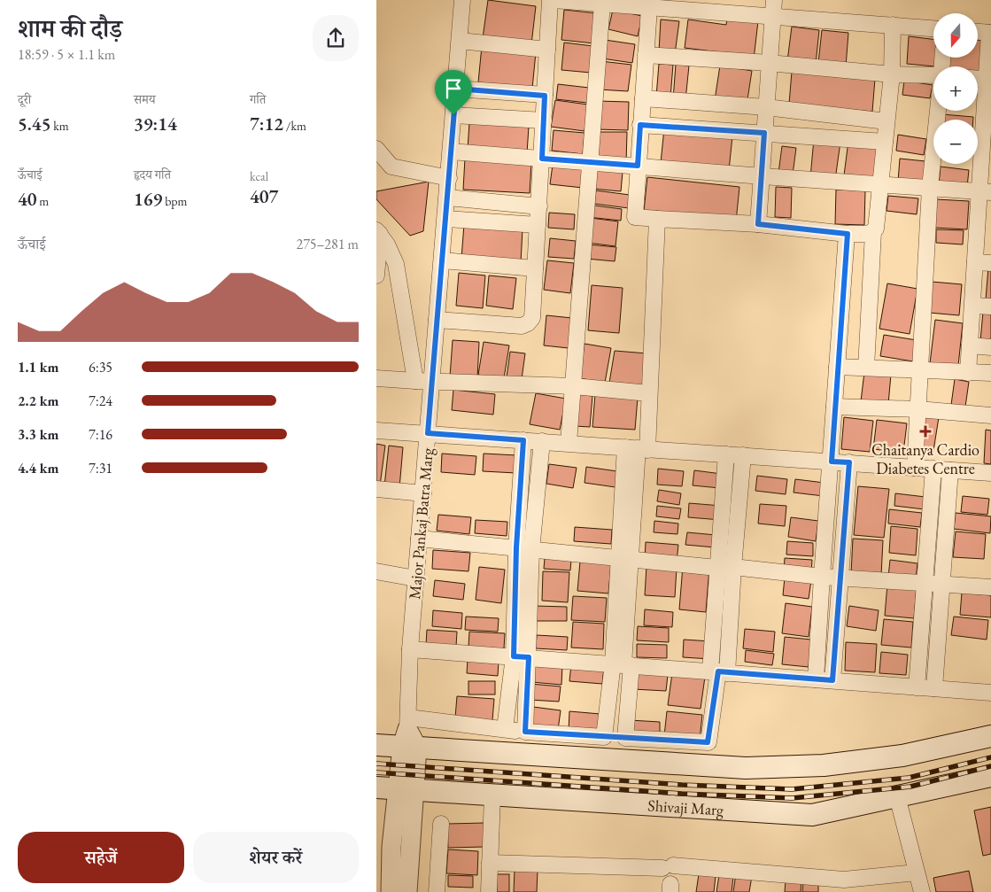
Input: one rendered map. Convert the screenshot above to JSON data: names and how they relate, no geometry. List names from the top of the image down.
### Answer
{
  "streets": {
    "main road": ["Shivaji Marg"],
    "street": ["Major Pankaj Batra Marg"]
  },
  "places": {
    "health": ["Chaitanya Cardio Diabetes Centre"]
  },
  "north": "bottom",
  "page": {
    "heading": ["शाम की दौड़", "18:59 · 5 × 1.1 km"],
    "map_buttons": ["+", "−"],
    "stats": [
      ["दूरी", "5.45 km"],
      ["समय", "39:14"],
      ["गति", "7:12 /km"],
      ["ऊँचाई", "40 m"],
      ["हृदय गति", "169 bpm"],
      ["kcal", "407"]
    ],
    "chart": ["ऊँचाई", "275–281 m"],
    "list": [
      {
        "name": "1.1 km",
        "note": "6:35"
      },
      {
        "name": "2.2 km",
        "note": "7:24"
      },
      {
        "name": "3.3 km",
        "note": "7:16"
      },
      {
        "name": "4.4 km",
        "note": "7:31"
      }
    ],
    "buttons": ["सहेजें", "शेयर करें"]
  }
}
